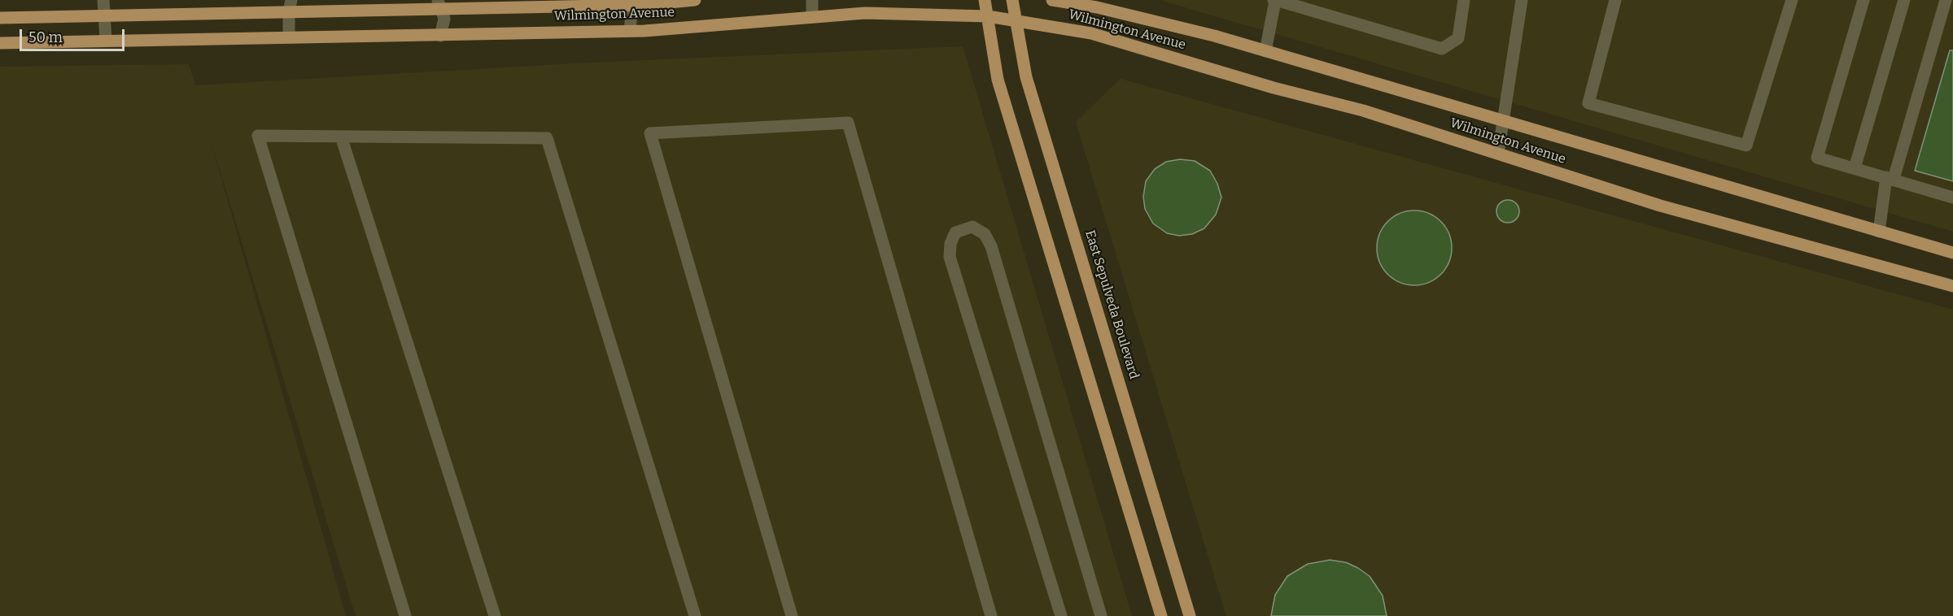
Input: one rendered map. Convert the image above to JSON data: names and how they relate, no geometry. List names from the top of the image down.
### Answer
{
  "streets": {
    "main road": ["Wilmington Avenue", "East Sepulveda Boulevard"]
  },
  "crossings": [
    ["Wilmington Avenue", "East Sepulveda Boulevard"]
  ],
  "scale_bar": "50 m"
}
